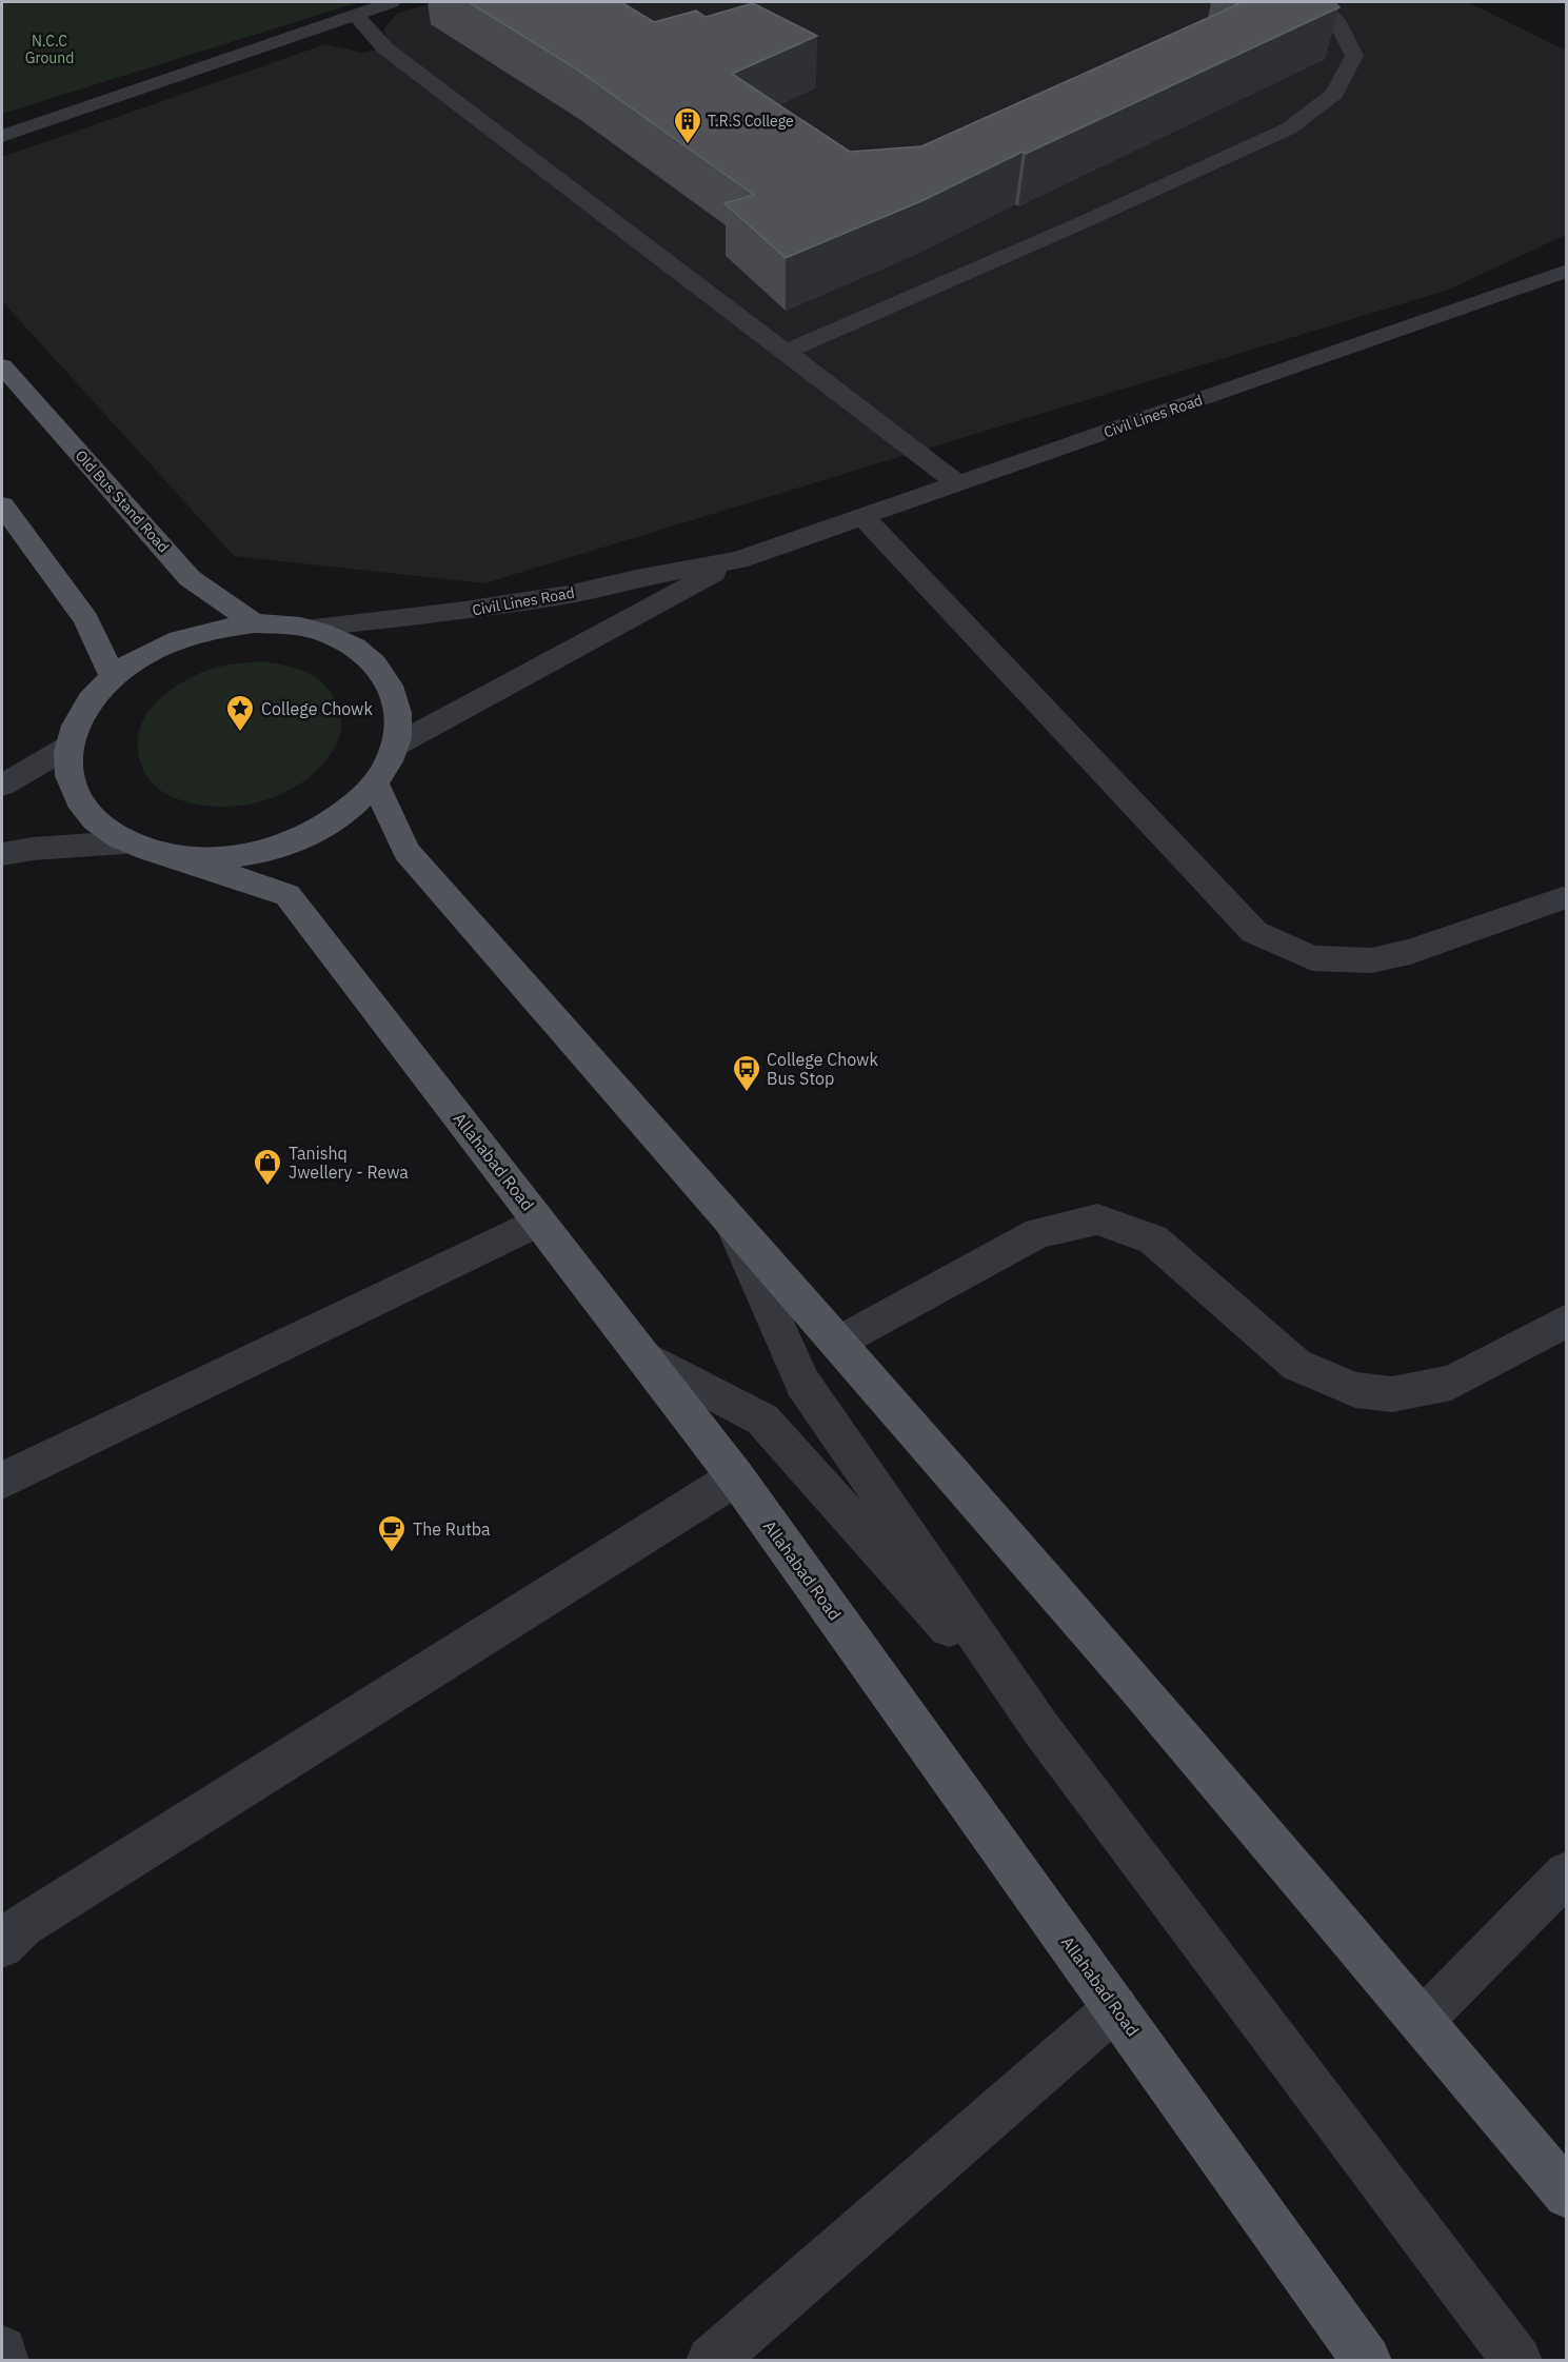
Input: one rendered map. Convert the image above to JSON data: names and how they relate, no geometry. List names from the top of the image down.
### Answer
{
  "streets": {
    "main road": ["Old Bus Stand Road", "Allahabad Road"],
    "street": ["Civil Lines Road"]
  },
  "parks": ["N.C.C Ground"],
  "places": {
    "building": ["T.R.S College"],
    "place": ["College Chowk"],
    "bus stop": ["College Chowk Bus Stop"],
    "shop": ["Tanishq Jwellery - Rewa"],
    "cafe": ["The Rutba"]
  }
}
